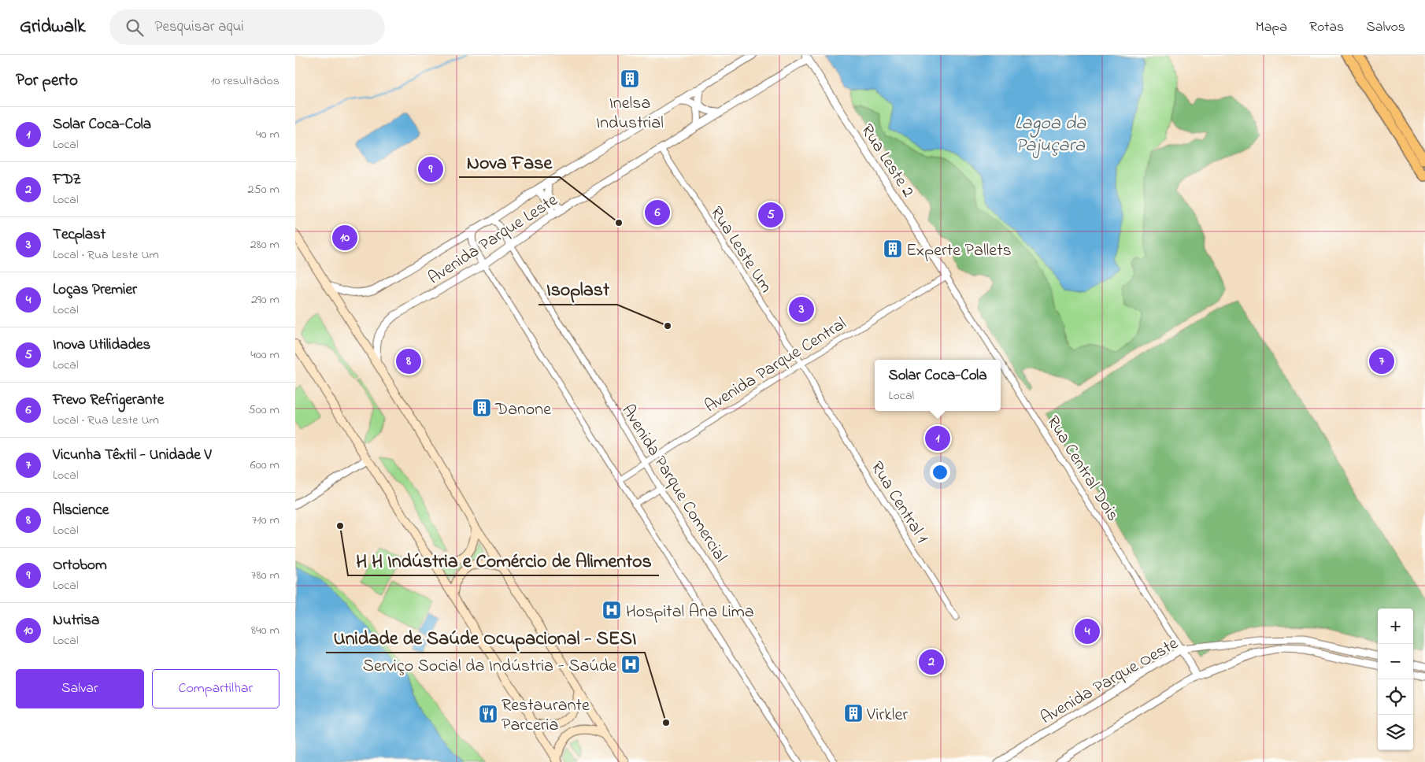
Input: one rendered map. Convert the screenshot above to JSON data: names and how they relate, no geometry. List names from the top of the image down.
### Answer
{
  "streets": {
    "street": [
      "Rua Leste 2",
      "Avenida Parque Leste",
      "Rua Leste Um",
      "Avenida Parque Central",
      "Rua Central Dois",
      "Avenida Parque Comercial",
      "Rua Central 1",
      "Avenida Parque Oeste"
    ]
  },
  "crossings": [
    ["Rua Leste 2", "Avenida Parque Leste"],
    ["Rua Leste 2", "Avenida Parque Central"],
    ["Rua Leste 2", "Rua Central Dois"],
    ["Avenida Parque Leste", "Rua Leste Um"],
    ["Avenida Parque Leste", "Avenida Parque Comercial"],
    ["Rua Leste Um", "Avenida Parque Central"],
    ["Rua Leste Um", "Rua Central 1"],
    ["Avenida Parque Central", "Rua Central Dois"],
    ["Avenida Parque Central", "Avenida Parque Comercial"],
    ["Rua Central Dois", "Avenida Parque Oeste"]
  ],
  "water": ["Lagoa da Pajuçara"],
  "places": {
    "building": [
      "Inelsa Industrial",
      "Experte Pallets",
      "Danone",
      "Virkler"
    ],
    "other": [
      "Nova Fase",
      "Isoplast",
      "H H Indústria e Comércio de Alimentos",
      "Unidade de Saúde Ocupacional - SESI"
    ],
    "hospital": ["Hospital Ana Lima", "Serviço Social da Indústria - Saúde"],
    "restaurant": ["Restaurante Parceria"]
  },
  "page": {
    "header": "Gridwalk",
    "search": "Pesquisar aqui",
    "nav": ["Mapa", "Rotas", "Salvos"],
    "heading": ["Por perto", "10 resultados"],
    "list": [
      {
        "mark": "1",
        "name": "Solar Coca-Cola",
        "note": "Local",
        "value": "40 m"
      },
      {
        "mark": "2",
        "name": "FDZ",
        "note": "Local",
        "value": "250 m"
      },
      {
        "mark": "3",
        "name": "Tecplast",
        "note": "Local · Rua Leste Um",
        "value": "280 m"
      },
      {
        "mark": "4",
        "name": "Loças Premier",
        "note": "Local",
        "value": "290 m"
      },
      {
        "mark": "5",
        "name": "Inova Utilidades",
        "note": "Local",
        "value": "400 m"
      },
      {
        "mark": "6",
        "name": "Frevo Refrigerante",
        "note": "Local · Rua Leste Um",
        "value": "500 m"
      },
      {
        "mark": "7",
        "name": "Vicunha Têxtil - Unidade V",
        "note": "Local",
        "value": "600 m"
      },
      {
        "mark": "8",
        "name": "Alscience",
        "note": "Local",
        "value": "710 m"
      },
      {
        "mark": "9",
        "name": "Ortobom",
        "note": "Local",
        "value": "780 m"
      },
      {
        "mark": "10",
        "name": "Nutrisa",
        "note": "Local",
        "value": "840 m"
      }
    ],
    "pins": [
      "9",
      "6",
      "5",
      "10",
      "3",
      "7",
      "8",
      "1",
      "4",
      "2"
    ],
    "popup": ["Solar Coca-Cola", "Local"],
    "map_buttons": ["+", "−"],
    "buttons": ["Salvar", "Compartilhar"]
  }
}
